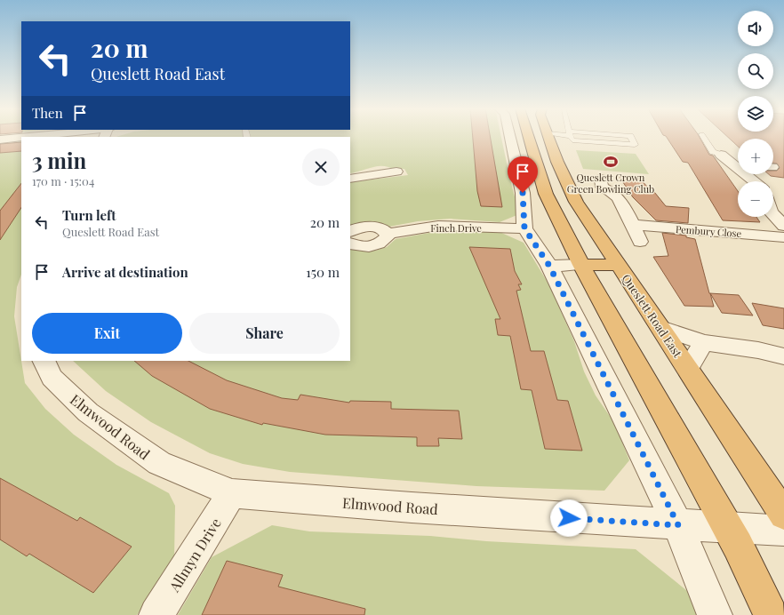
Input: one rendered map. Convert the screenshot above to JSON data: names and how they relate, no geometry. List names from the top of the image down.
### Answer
{
  "streets": {
    "highway": ["Queslett Road East"],
    "street": [
      "Finch Drive",
      "Pembury Close",
      "Elmwood Road",
      "Allmyn Drive"
    ]
  },
  "crossings": [
    ["Elmwood Road", "Allmyn Drive"]
  ],
  "places": {
    "sports": ["Queslett Crown Green Bowling Club"]
  },
  "page": {
    "map_buttons": ["+", "−"],
    "turn": ["20 m", "Queslett Road East"],
    "then": "Then",
    "heading": ["3 min", "170 m · 15:04"],
    "list": [
      {
        "name": "Turn left",
        "note": "Queslett Road East",
        "value": "20 m"
      },
      {
        "name": "Arrive at destination",
        "value": "150 m"
      }
    ],
    "buttons": ["Exit", "Share"]
  }
}
